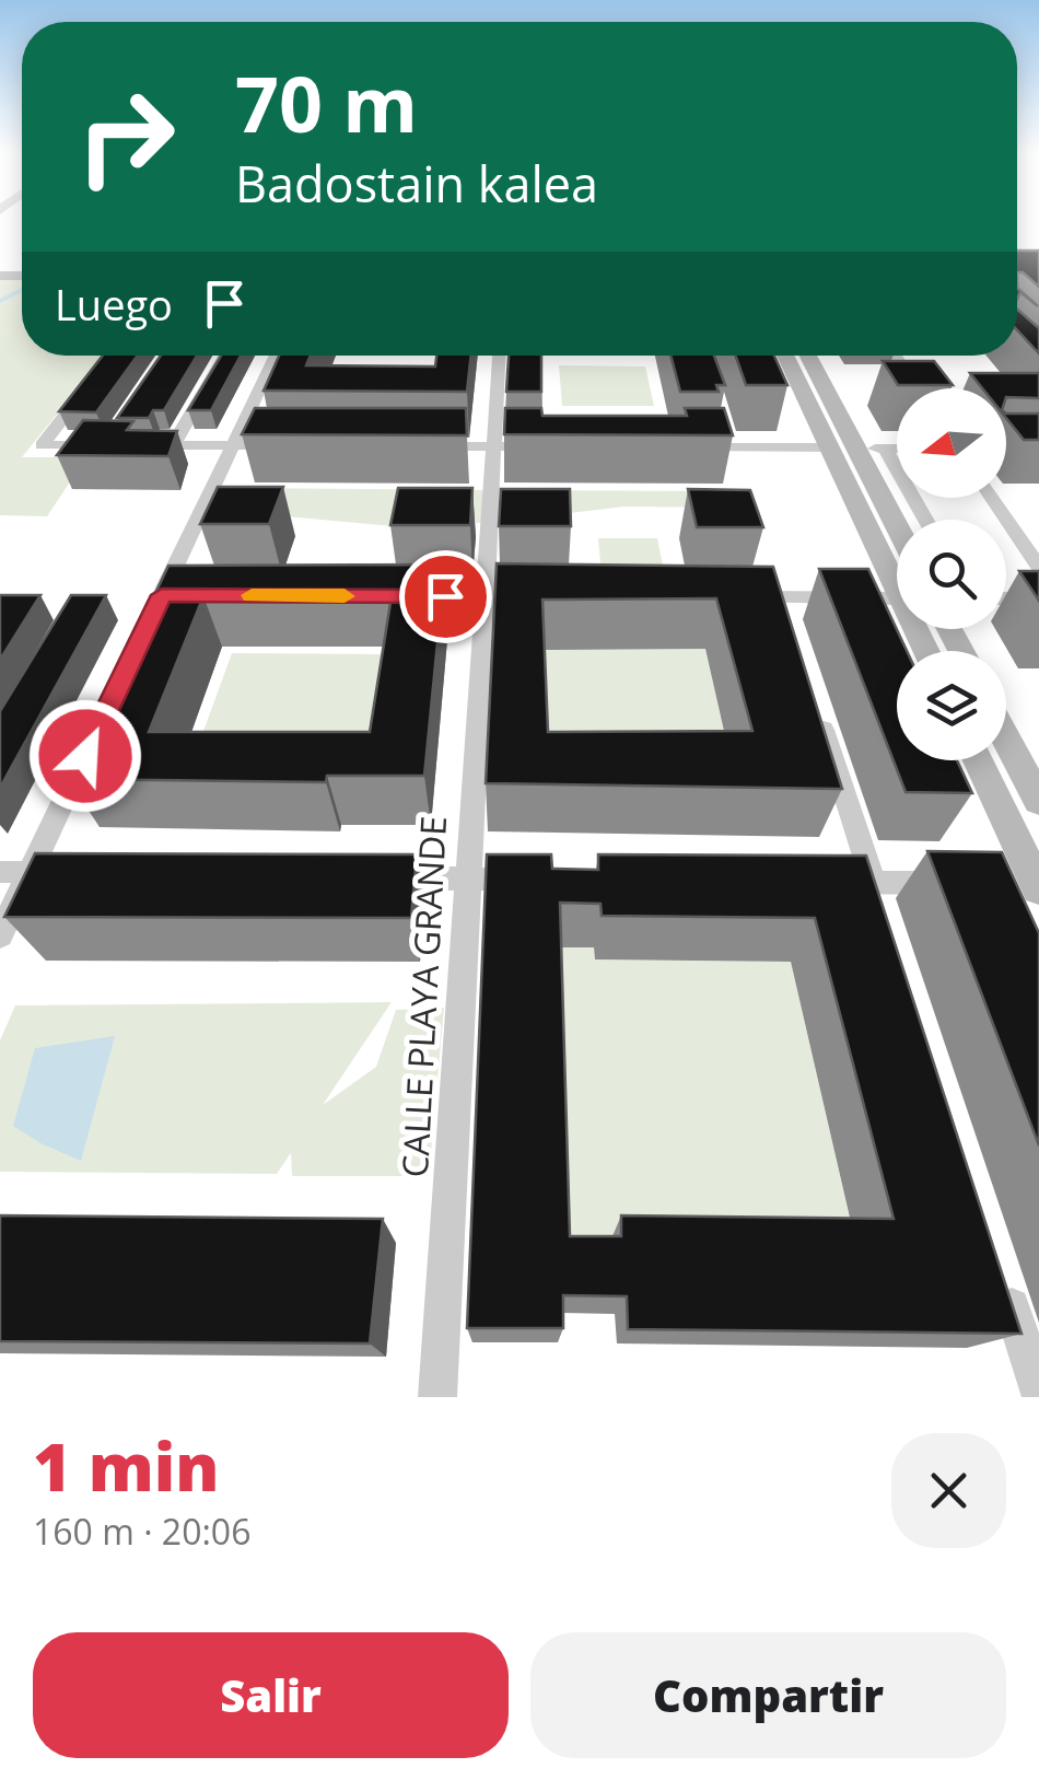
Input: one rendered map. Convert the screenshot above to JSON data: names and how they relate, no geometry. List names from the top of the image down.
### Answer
{
  "streets": {
    "street": ["CALLE PLAYA GRANDE"]
  },
  "north": "left",
  "page": {
    "turn": ["70 m", "Badostain kalea"],
    "then": "Luego",
    "heading": ["1 min", "160 m · 20:06"],
    "buttons": ["Salir", "Compartir"]
  }
}
